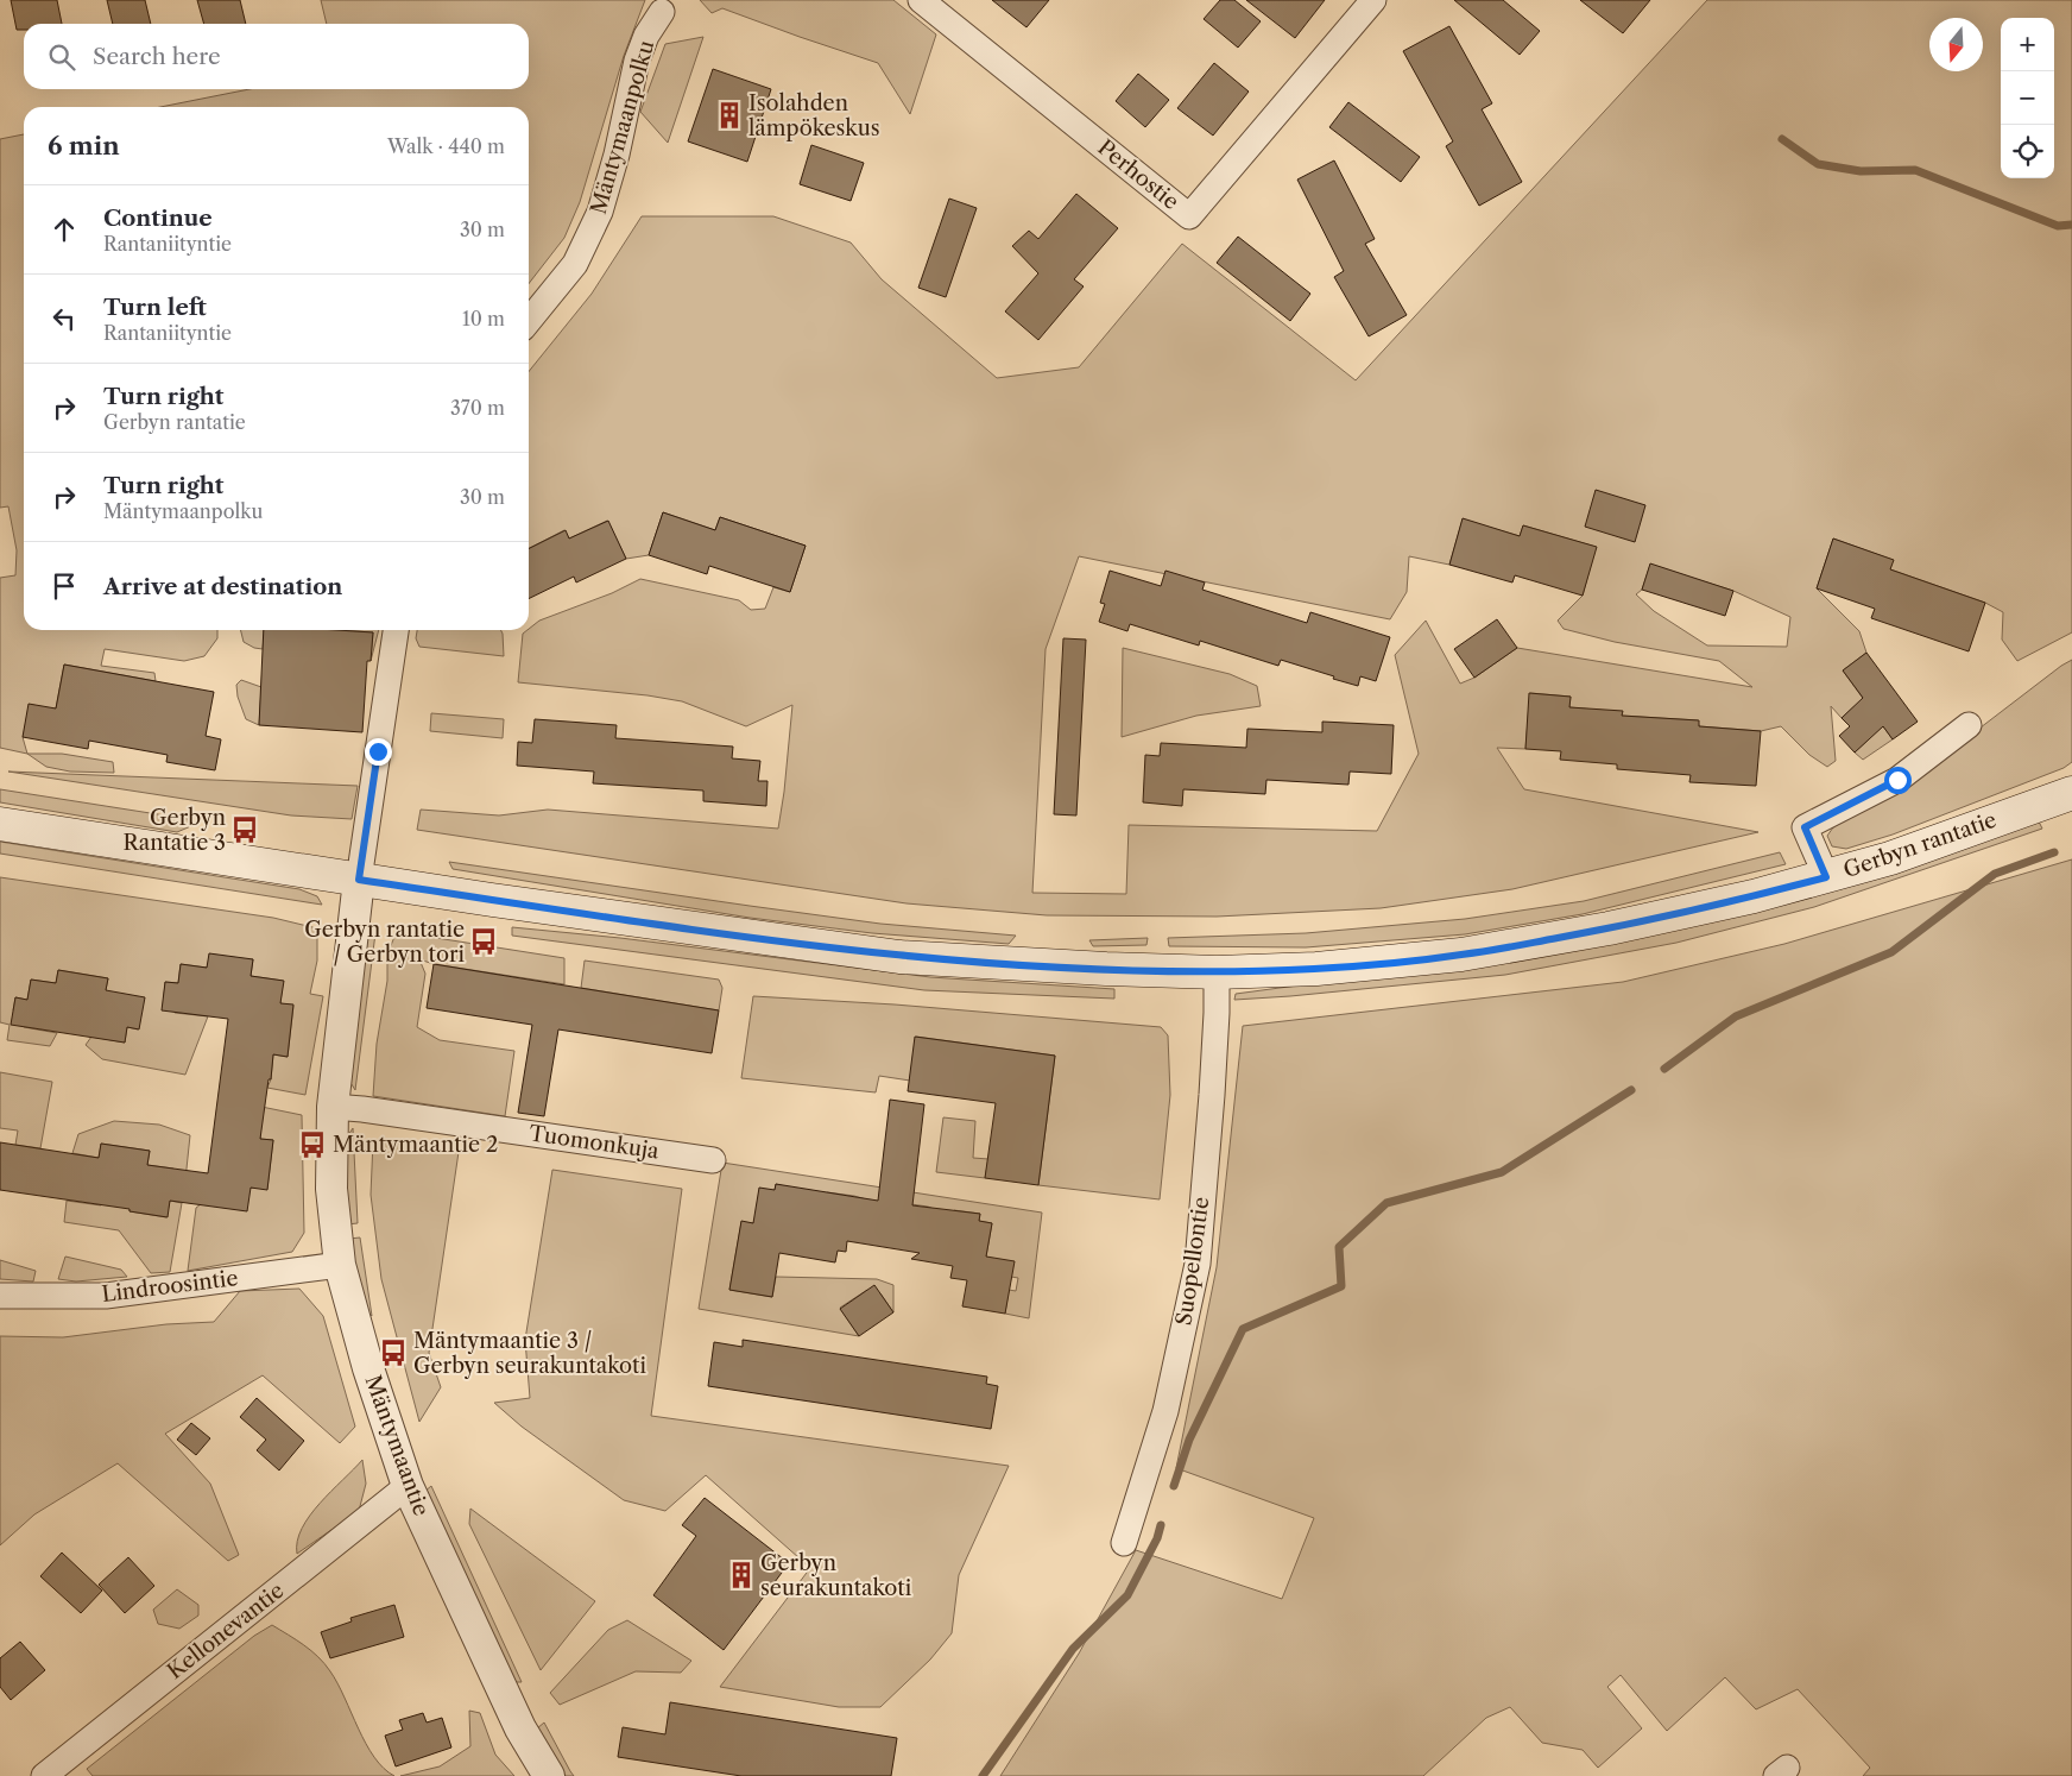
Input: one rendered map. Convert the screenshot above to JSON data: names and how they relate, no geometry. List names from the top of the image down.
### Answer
{
  "streets": {
    "main road": ["Gerbyn rantatie"],
    "street": [
      "Mäntymaanpolku",
      "Perhostie",
      "Tuomonkuja",
      "Suopellontie",
      "Lindroosintie",
      "Mäntymaantie",
      "Kellonevantie"
    ]
  },
  "crossings": [
    ["Gerbyn rantatie", "Suopellontie"],
    ["Gerbyn rantatie", "Mäntymaantie"],
    ["Tuomonkuja", "Mäntymaantie"],
    ["Lindroosintie", "Mäntymaantie"],
    ["Mäntymaantie", "Kellonevantie"]
  ],
  "places": {
    "building": ["Isolahden lämpökeskus", "Gerbyn seurakuntakoti"],
    "bus stop": [
      "Gerbyn Rantatie 3",
      "Gerbyn rantatie / Gerbyn tori",
      "Mäntymaantie 2",
      "Mäntymaantie 3 / Gerbyn seurakuntakoti"
    ]
  },
  "north": "bottom",
  "page": {
    "map_buttons": ["+", "−"],
    "search": "Search here",
    "heading": ["6 min", "Walk · 440 m"],
    "list": [
      ["Continue", "Rantaniityntie", "30 m"],
      ["Turn left", "Rantaniityntie", "10 m"],
      ["Turn right", "Gerbyn rantatie", "370 m"],
      ["Turn right", "Mäntymaanpolku", "30 m"],
      "Arrive at destination"
    ]
  }
}
